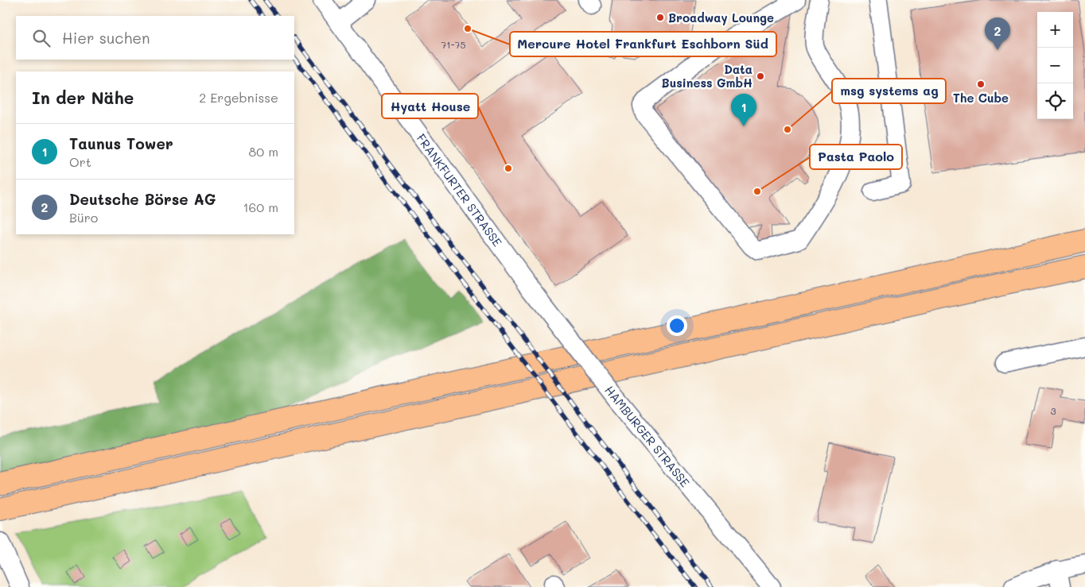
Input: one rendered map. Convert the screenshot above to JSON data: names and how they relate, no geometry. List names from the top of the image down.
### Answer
{
  "streets": {
    "street": ["FRANKFURTER STRASSE", "HAMBURGER STRASSE"]
  },
  "crossings": [
    ["FRANKFURTER STRASSE", "HAMBURGER STRASSE"]
  ],
  "places": [
    "Broadway Lounge",
    "Mercure Hotel Frankfurt Eschborn Süd",
    "Data Business GmbH",
    "The Cube",
    "msg systems ag",
    "Hyatt House",
    "Pasta Paolo"
  ],
  "house_numbers": ["71-75", "3"],
  "page": {
    "map_buttons": ["+", "−"],
    "search": "Hier suchen",
    "pins": ["2", "1"],
    "heading": ["In der Nähe", "2 Ergebnisse"],
    "list": [
      {
        "mark": "1",
        "name": "Taunus Tower",
        "note": "Ort",
        "value": "80 m"
      },
      {
        "mark": "2",
        "name": "Deutsche Börse AG",
        "note": "Büro",
        "value": "160 m"
      }
    ]
  }
}
